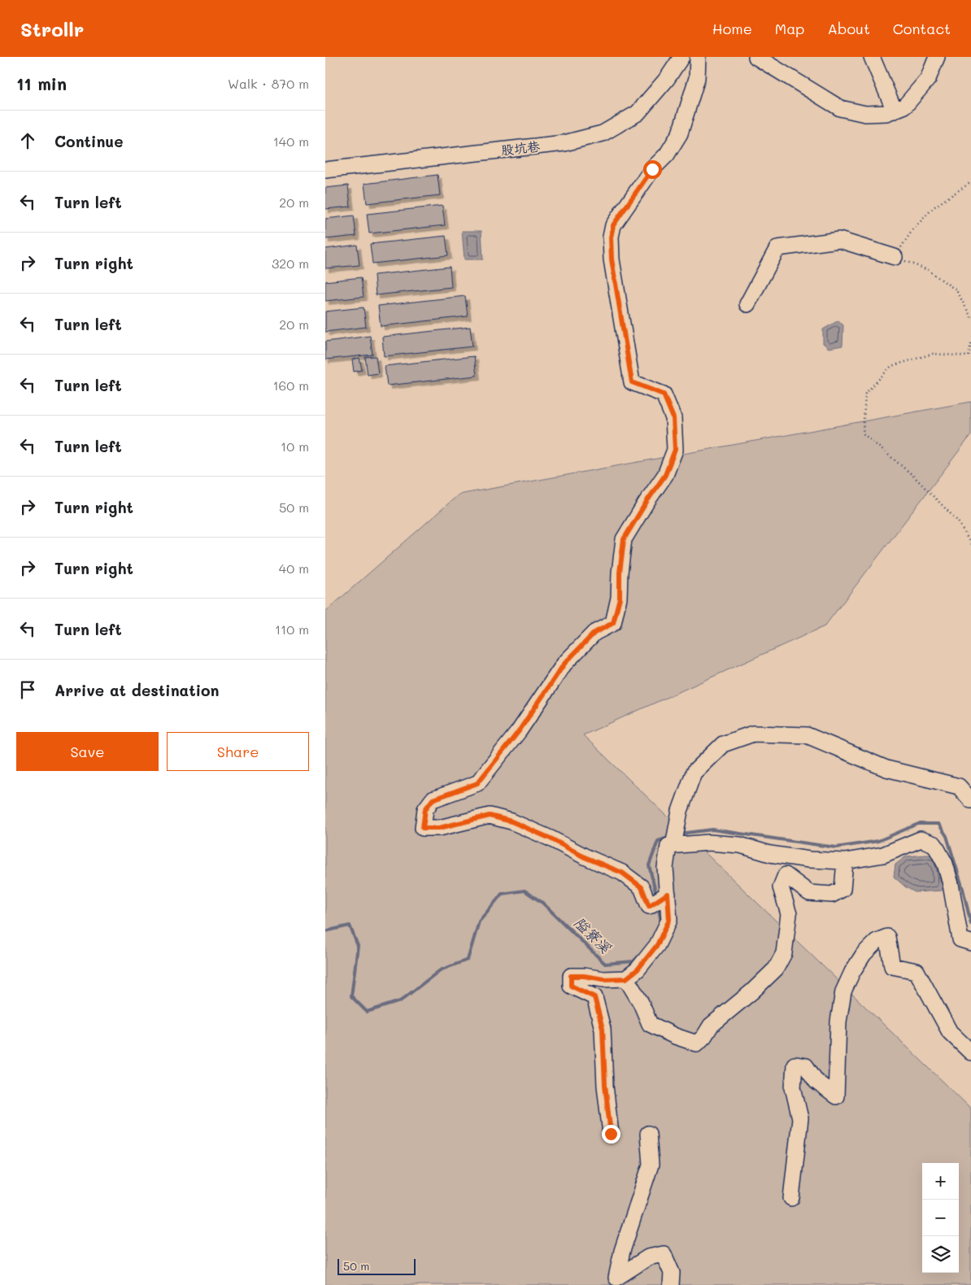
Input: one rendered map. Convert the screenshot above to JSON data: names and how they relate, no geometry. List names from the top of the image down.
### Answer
{
  "streets": {
    "street": ["股坑巷"]
  },
  "water": ["隘寮溪"],
  "scale_bar": "50 m",
  "page": {
    "header": "Strollr",
    "nav": [
      "Home",
      "Map",
      "About",
      "Contact"
    ],
    "heading": ["11 min", "Walk · 870 m"],
    "list": [
      ["Continue", "140 m"],
      ["Turn left", "20 m"],
      ["Turn right", "320 m"],
      ["Turn left", "20 m"],
      ["Turn left", "160 m"],
      ["Turn left", "10 m"],
      ["Turn right", "50 m"],
      ["Turn right", "40 m"],
      ["Turn left", "110 m"],
      "Arrive at destination"
    ],
    "buttons": ["Save", "Share"],
    "map_buttons": ["+", "−"],
    "scale": "50 m"
  }
}
